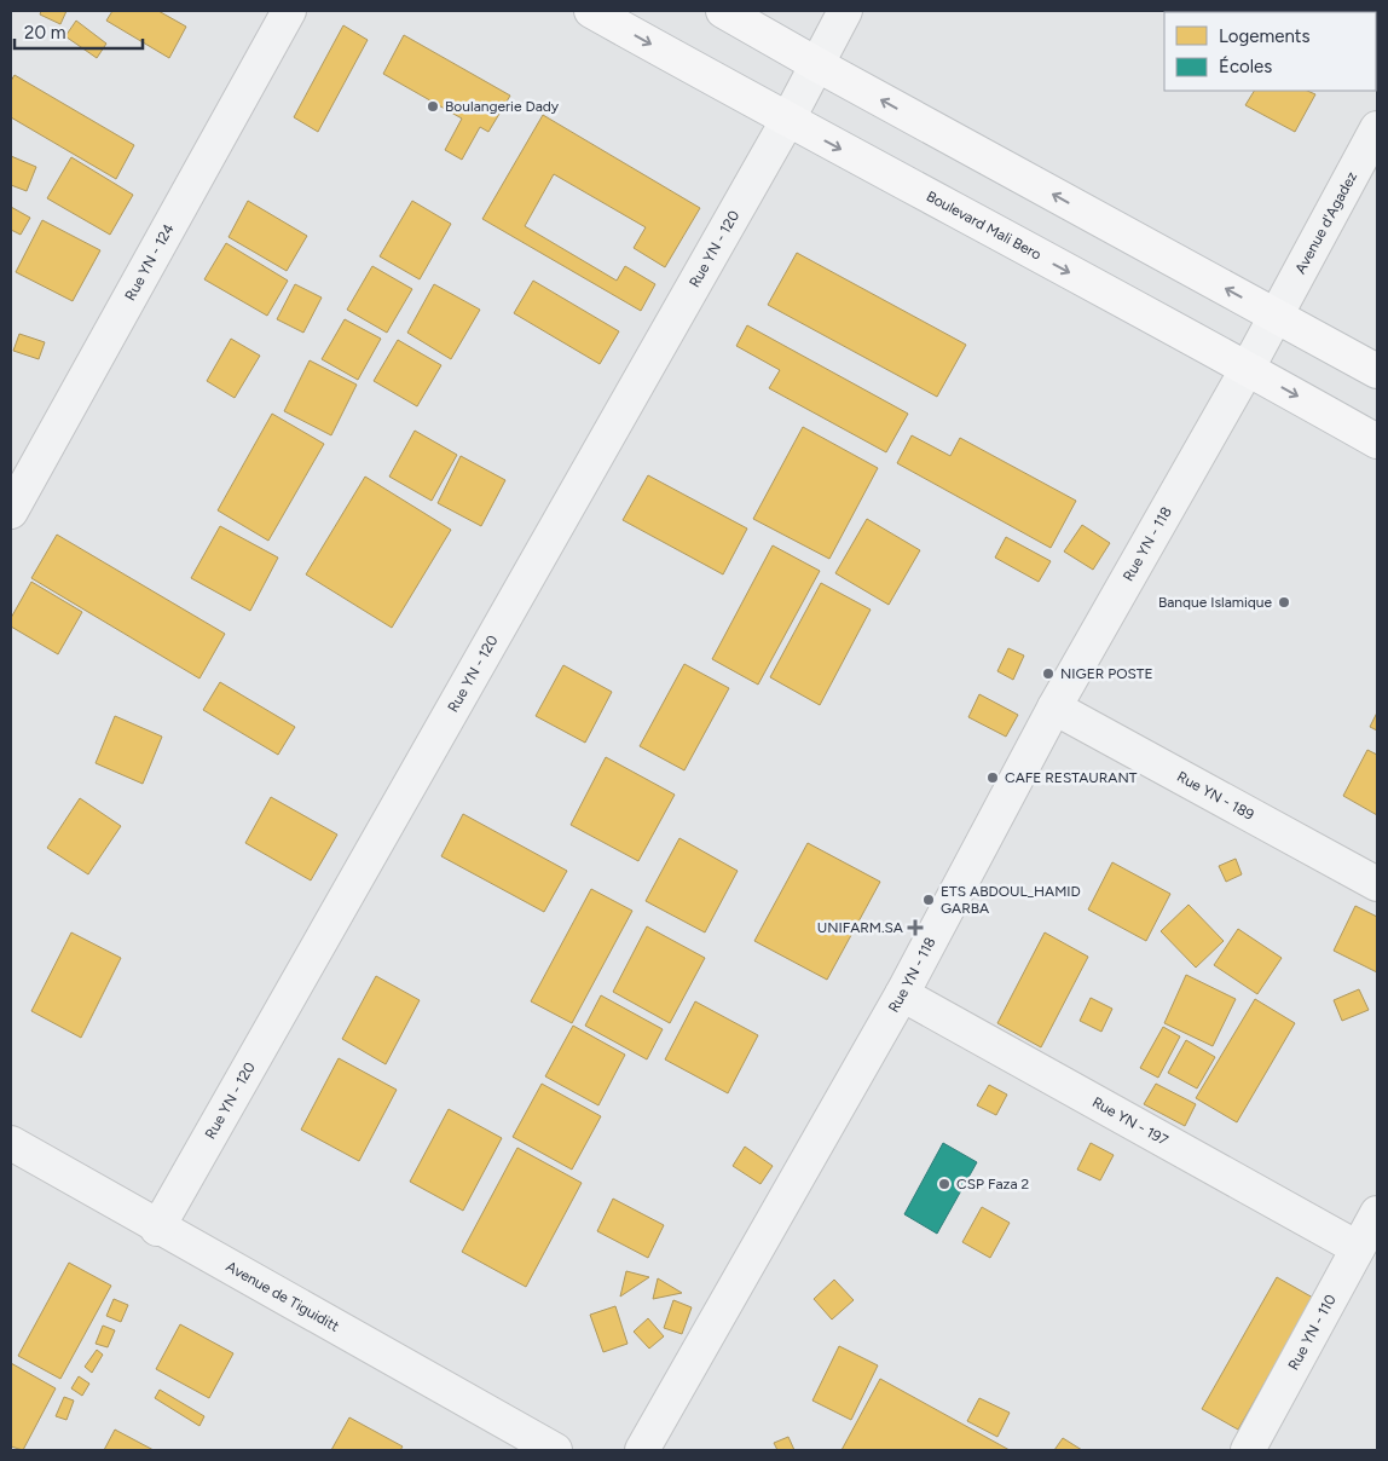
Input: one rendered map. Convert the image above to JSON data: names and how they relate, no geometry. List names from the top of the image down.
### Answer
{
  "streets": {
    "main road": ["Boulevard Mali Bero"],
    "street": [
      "Avenue d'Agadez",
      "Rue YN - 120",
      "Rue YN - 124",
      "Rue YN - 118",
      "Rue YN - 189",
      "Rue YN - 197",
      "Avenue de Tiguiditt",
      "Rue YN - 110"
    ]
  },
  "crossings": [
    ["Avenue d'Agadez", "Boulevard Mali Bero"],
    ["Avenue d'Agadez", "Rue YN - 118"],
    ["Boulevard Mali Bero", "Rue YN - 120"],
    ["Boulevard Mali Bero", "Rue YN - 118"],
    ["Rue YN - 120", "Avenue de Tiguiditt"],
    ["Rue YN - 118", "Rue YN - 189"],
    ["Rue YN - 118", "Rue YN - 197"],
    ["Rue YN - 197", "Rue YN - 110"]
  ],
  "places": {
    "other": [
      "Boulangerie Dady",
      "Banque Islamique",
      "NIGER POSTE",
      "CAFE RESTAURANT",
      "ETS ABDOUL_HAMID GARBA",
      "CSP Faza 2"
    ],
    "health": ["UNIFARM.SA"]
  },
  "legend": ["Logements", "Écoles"],
  "scale_bar": "20 m"
}
